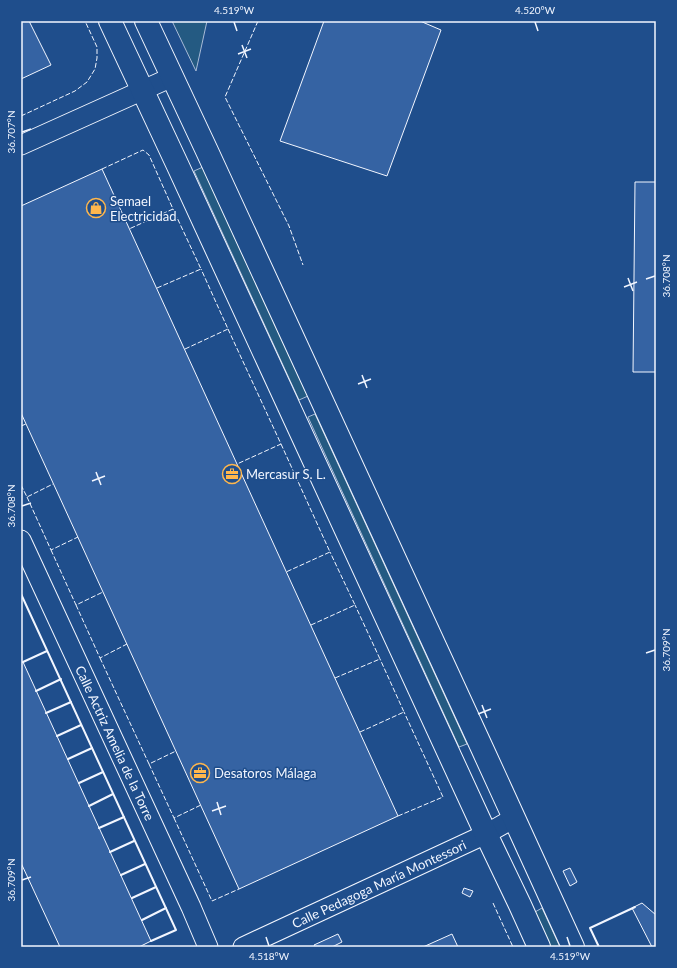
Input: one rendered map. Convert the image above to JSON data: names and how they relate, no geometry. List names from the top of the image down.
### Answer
{
  "streets": {
    "street": ["Calle Actriz Amelia de la Torre", "Calle Pedagoga María Montessori"]
  },
  "places": {
    "shop": ["Semael Electricidad"],
    "office": ["Mercasur S. L.", "Desatoros Málaga"]
  },
  "coordinates": [
    "4.519°W",
    "4.520°W",
    "36.707°N",
    "36.708°N",
    "36.709°N",
    "4.518°W"
  ]
}
